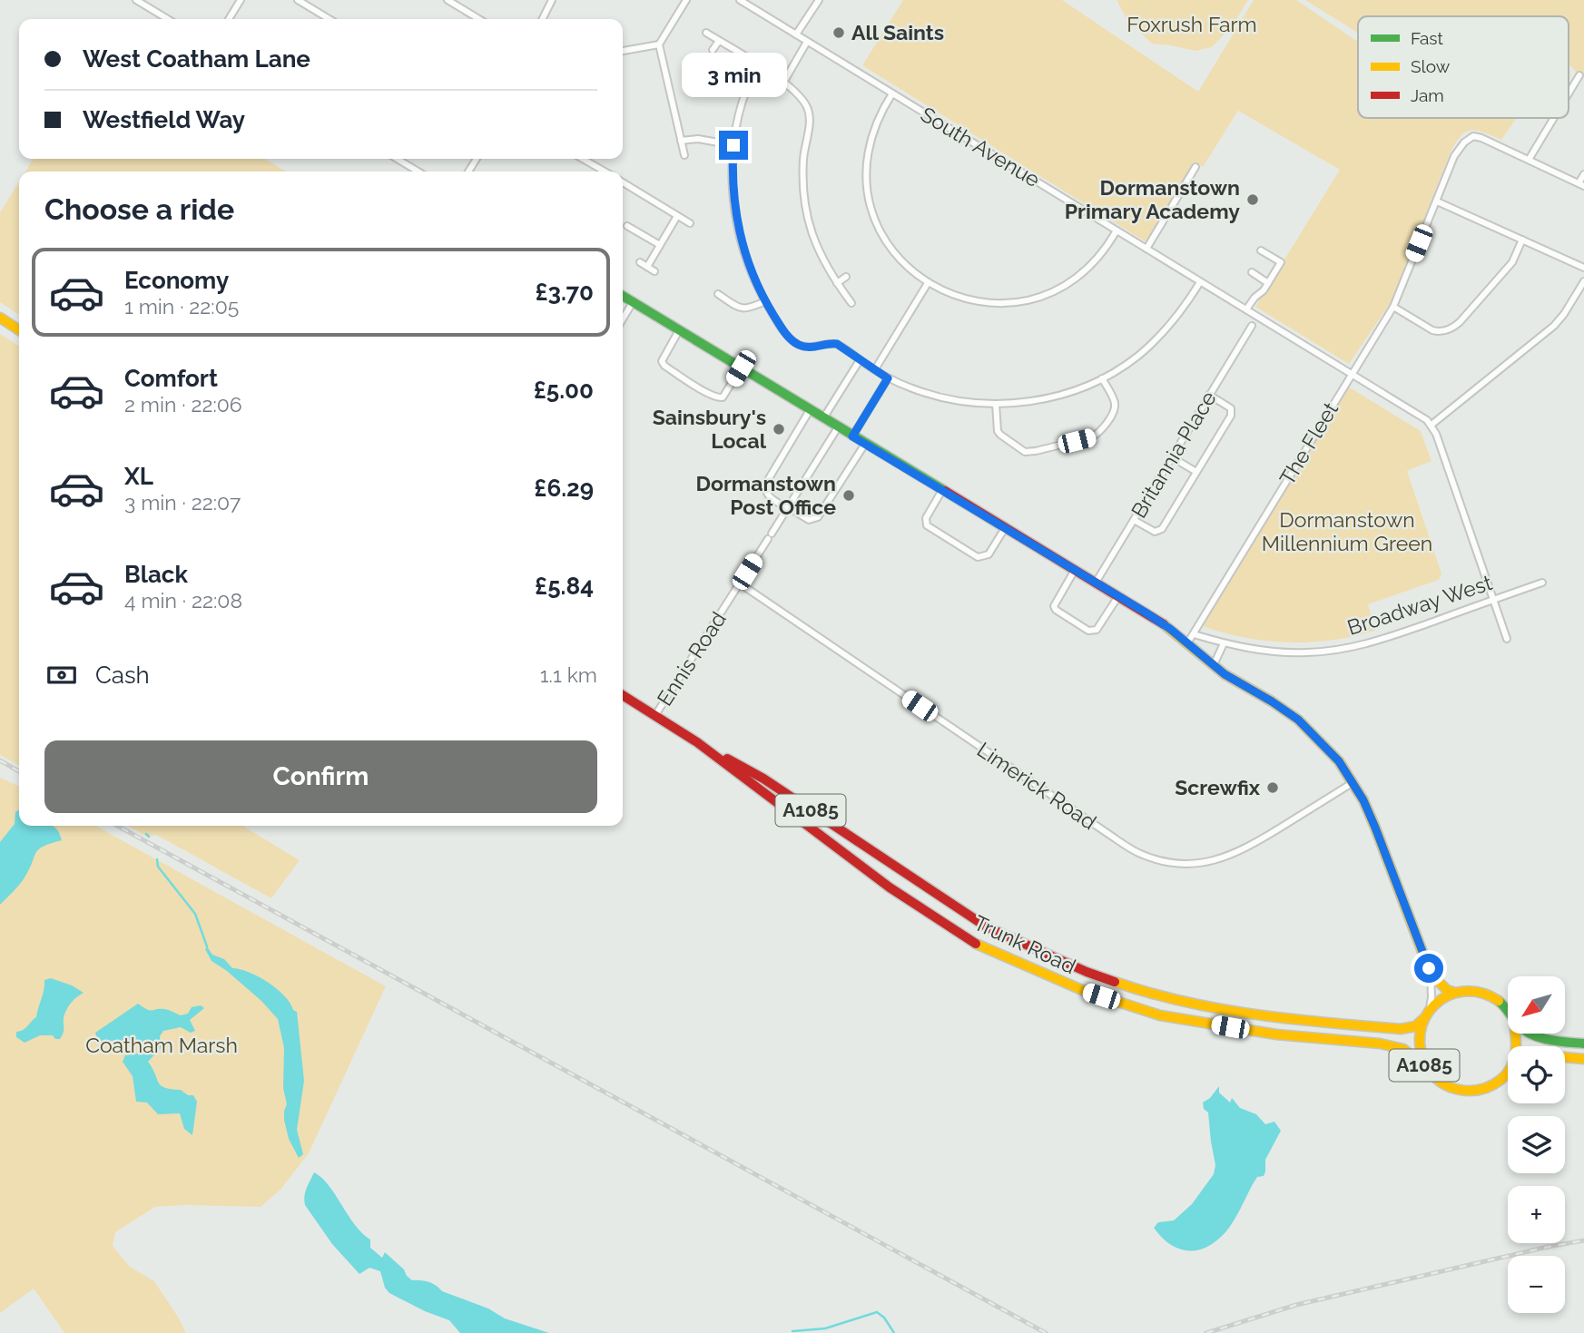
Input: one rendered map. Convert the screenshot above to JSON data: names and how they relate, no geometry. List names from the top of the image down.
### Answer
{
  "streets": {
    "main road": ["A1085", "Trunk Road"],
    "street": [
      "South Avenue",
      "The Fleet",
      "Britannia Place",
      "Broadway West",
      "Ennis Road",
      "Limerick Road"
    ]
  },
  "crossings": [
    ["South Avenue", "The Fleet"],
    ["The Fleet", "Broadway West"],
    ["Ennis Road", "Limerick Road"],
    ["Ennis Road", "Trunk Road"],
    ["A1085", "Trunk Road"]
  ],
  "parks": ["Foxrush Farm", "Dormanstown Millennium Green", "Coatham Marsh"],
  "places": [
    "All Saints",
    "Dormanstown Primary Academy",
    "Sainsbury's Local",
    "Dormanstown Post Office",
    "Screwfix"
  ],
  "legend": ["Fast", "Slow", "Jam"],
  "north": "bottom left",
  "page": {
    "banner": ["West Coatham Lane", "Westfield Way"],
    "bubble": "3 min",
    "heading": "Choose a ride",
    "list": [
      {
        "name": "Economy",
        "note": "1 min · 22:05",
        "value": "£3.70"
      },
      {
        "name": "Comfort",
        "note": "2 min · 22:06",
        "value": "£5.00"
      },
      {
        "name": "XL",
        "note": "3 min · 22:07",
        "value": "£6.29"
      },
      {
        "name": "Black",
        "note": "4 min · 22:08",
        "value": "£5.84"
      }
    ],
    "pay": ["Cash", "1.1 km"],
    "buttons": "Confirm",
    "map_buttons": ["+", "−"]
  }
}
